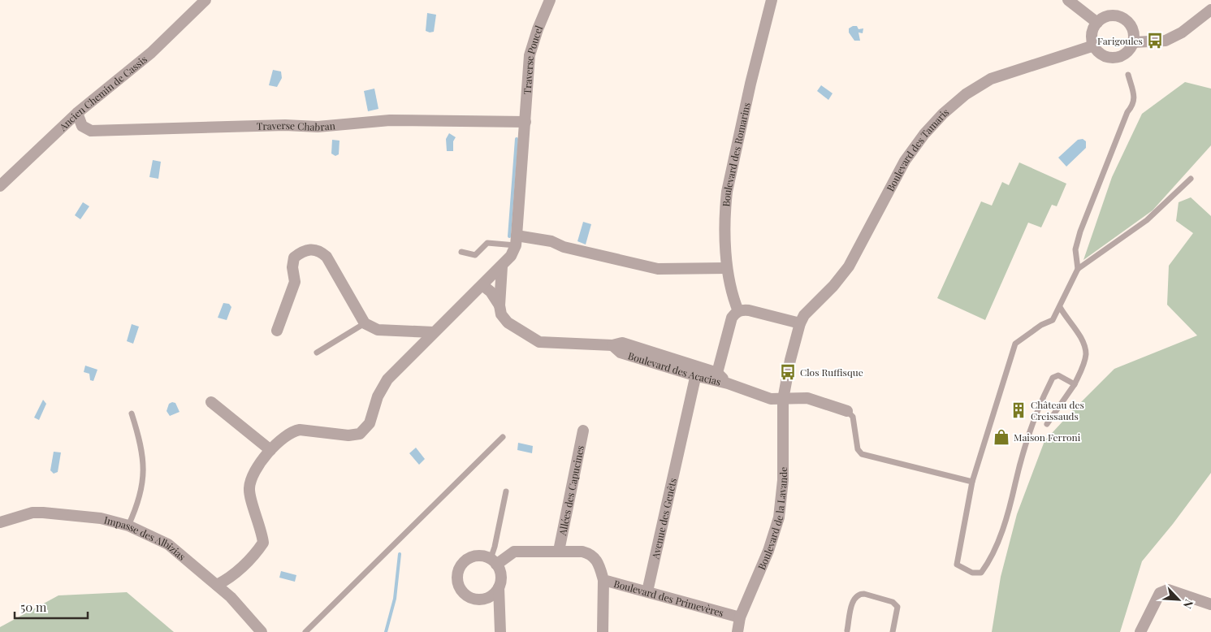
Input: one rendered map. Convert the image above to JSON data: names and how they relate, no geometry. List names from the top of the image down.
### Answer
{
  "streets": {
    "street": [
      "Traverse Poucel",
      "Ancien Chemin de Cassis",
      "Traverse Chabran",
      "Boulevard des Tamaris",
      "Boulevard des Romarins",
      "Boulevard des Acacias",
      "Allées des Capucines",
      "Avenue des Genêts",
      "Boulevard de la Lavande",
      "Impasse des Albizias",
      "Boulevard des Primevères"
    ]
  },
  "crossings": [
    ["Traverse Poucel", "Traverse Chabran"],
    ["Ancien Chemin de Cassis", "Traverse Chabran"],
    ["Boulevard des Tamaris", "Boulevard de la Lavande"],
    ["Boulevard des Romarins", "Boulevard des Acacias"],
    ["Boulevard des Acacias", "Avenue des Genêts"],
    ["Boulevard des Acacias", "Boulevard de la Lavande"],
    ["Allées des Capucines", "Boulevard des Primevères"],
    ["Avenue des Genêts", "Boulevard des Primevères"],
    ["Boulevard de la Lavande", "Boulevard des Primevères"]
  ],
  "places": {
    "bus stop": ["Farigoules", "Clos Ruffisque"],
    "building": ["Château des Creissauds"],
    "shop": ["Maison Ferroni"]
  },
  "scale_bar": "50 m",
  "north": "bottom right"
}
